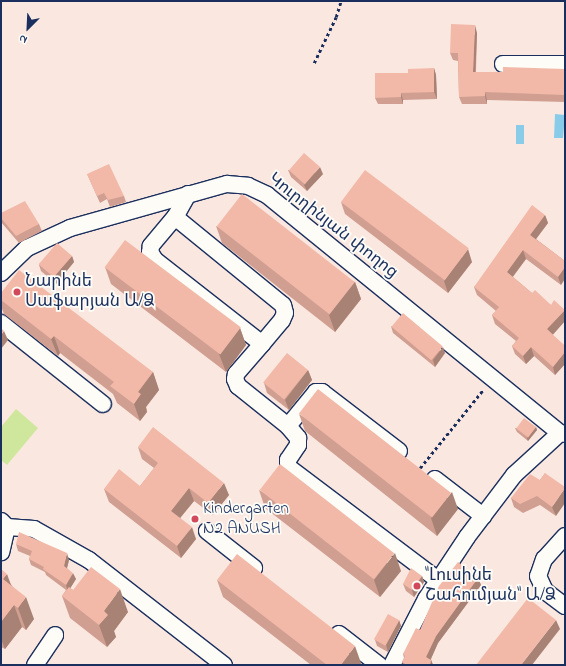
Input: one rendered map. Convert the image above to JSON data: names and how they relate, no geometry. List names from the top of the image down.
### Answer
{
  "streets": {
    "street": ["Կուրղինյան փողոց"]
  },
  "places": ["Նարինե Սաֆարյան Ա/Ձ", "Kindergarten N2 ANUSH", "\"Լուսինե Շահումյան\" Ա/Ձ"],
  "north": "bottom left"
}
